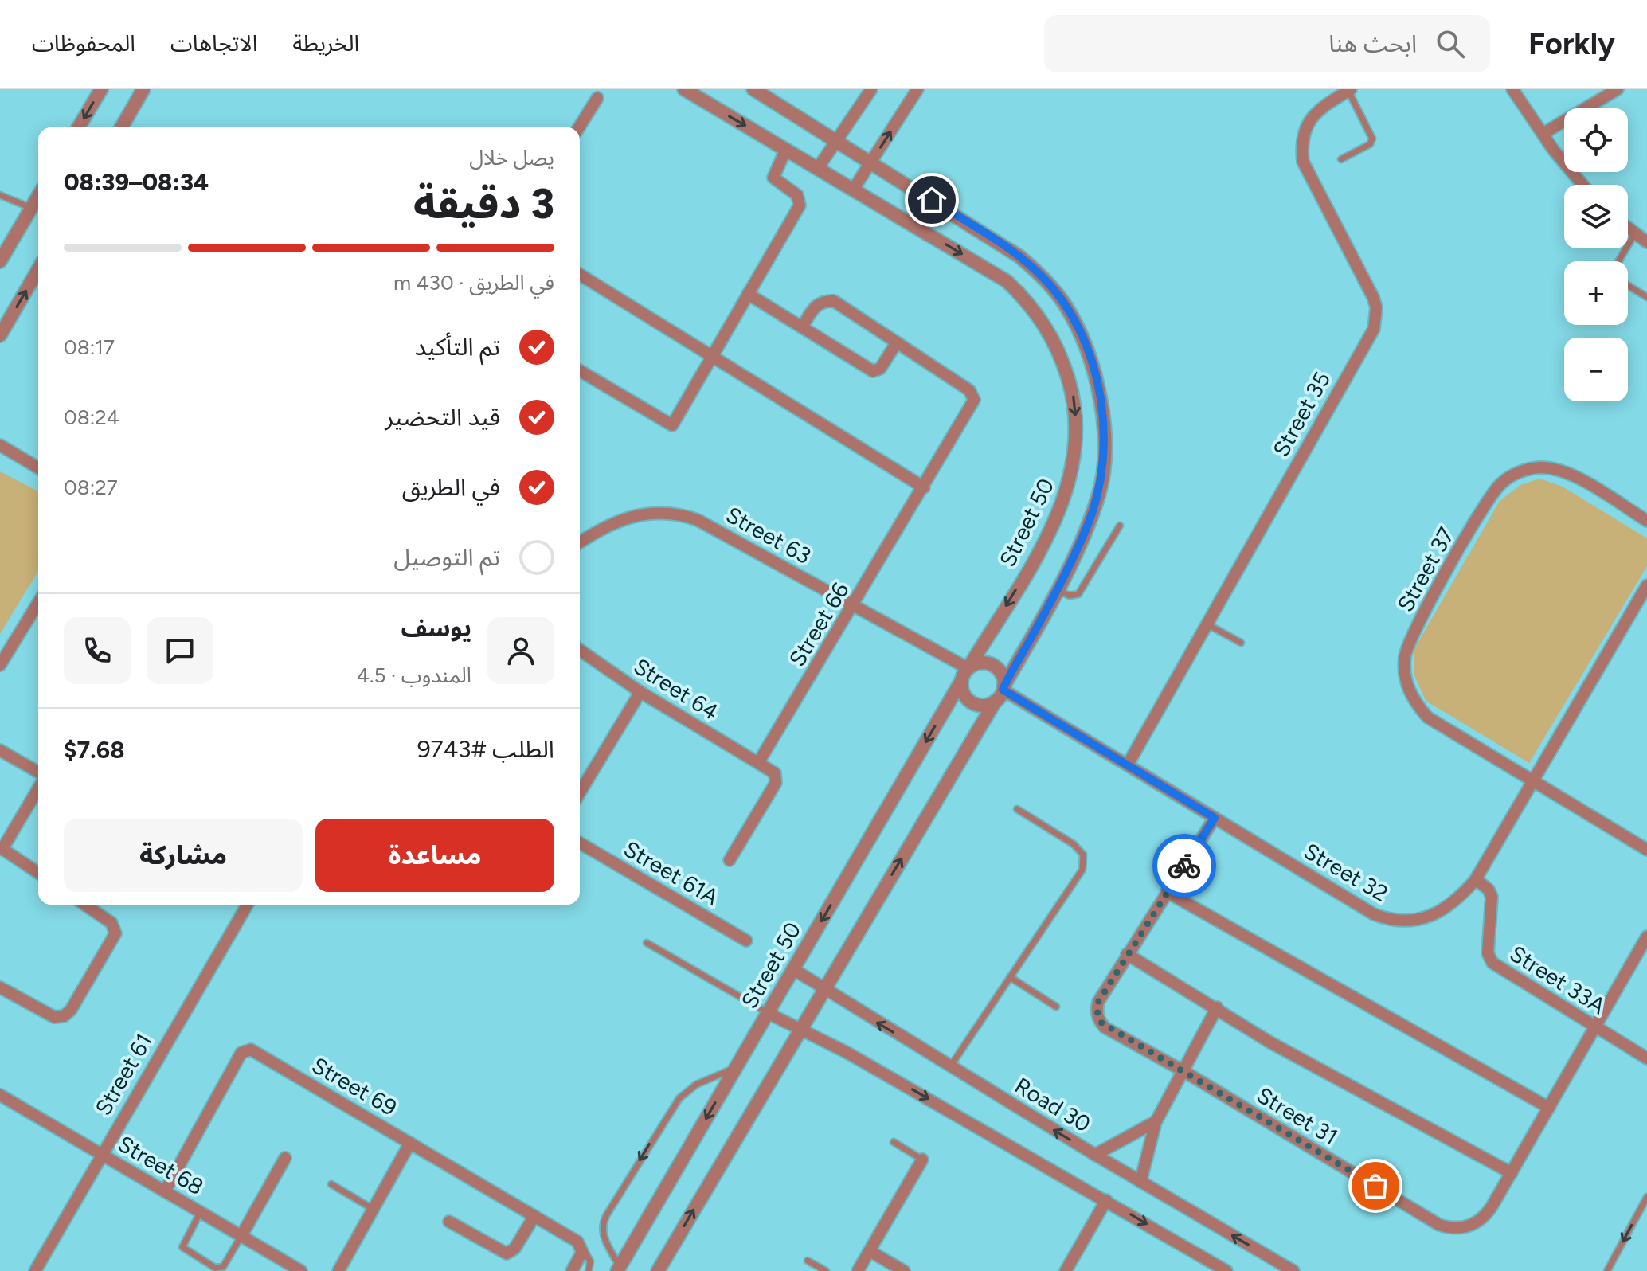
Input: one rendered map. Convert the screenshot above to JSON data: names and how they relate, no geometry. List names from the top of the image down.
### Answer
{
  "streets": {
    "street": [
      "Street 35",
      "Street 50",
      "Street 63",
      "Street 37",
      "Street 66",
      "Street 64",
      "Street 32",
      "Street 61A",
      "Street 33A",
      "Street 61",
      "Street 69",
      "Road 30",
      "Street 31",
      "Street 68"
    ]
  },
  "crossings": [
    ["Street 35", "Street 32"],
    ["Street 50", "Street 63"],
    ["Street 50", "Street 32"],
    ["Street 50", "Road 30"],
    ["Street 63", "Street 66"],
    ["Street 63", "Street 32"],
    ["Street 37", "Street 32"],
    ["Street 66", "Street 64"],
    ["Street 32", "Street 33A"],
    ["Street 33A", "Street 31"],
    ["Street 61", "Street 68"],
    ["Street 69", "Street 68"]
  ],
  "page": {
    "header": "Forkly",
    "search": "ابحث هنا",
    "nav": ["الخريطة", "الاتجاهات", "المحفوظات"],
    "map_buttons": ["+", "−"],
    "heading": ["3 دقيقة", "يصل خلال", "08:34–08:39"],
    "panel": [
      "يوسف",
      "المندوب · 4.5",
      "الطلب #9743",
      "$7.68"
    ],
    "bar": "في الطريق · 430 m",
    "list": [
      ["تم التأكيد", "08:17"],
      ["قيد التحضير", "08:24"],
      ["في الطريق", "08:27"],
      "تم التوصيل"
    ],
    "buttons": ["مساعدة", "مشاركة"]
  }
}
